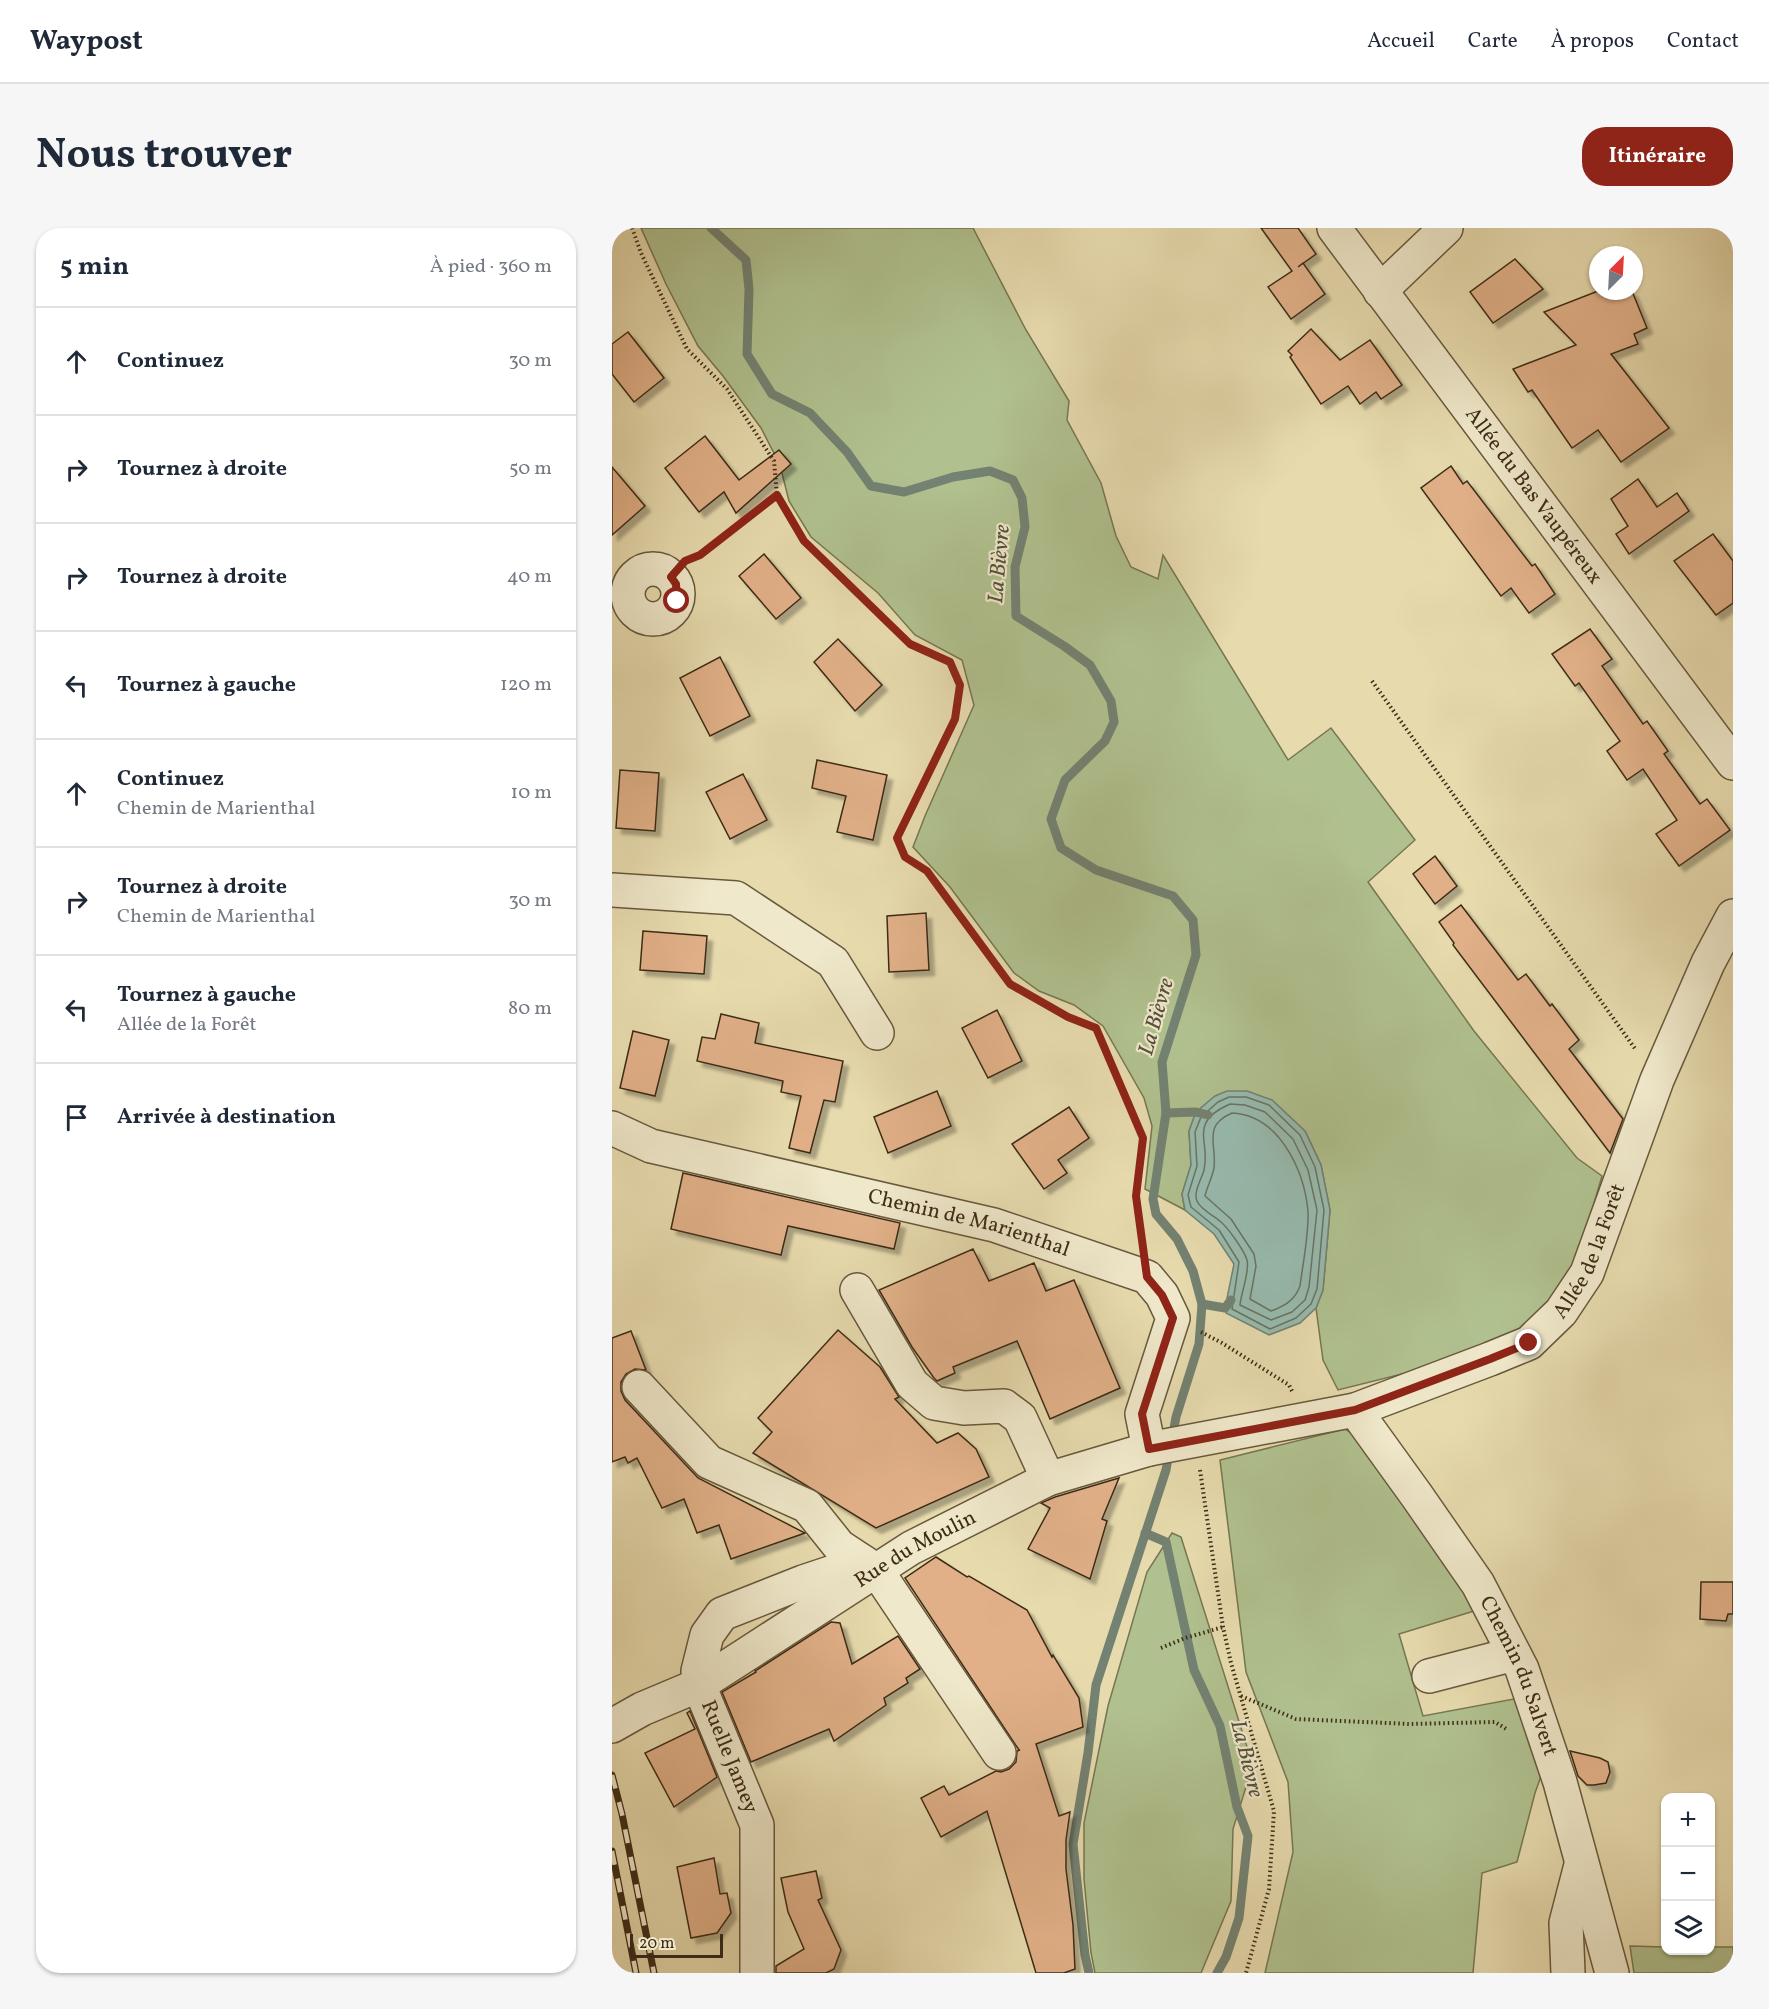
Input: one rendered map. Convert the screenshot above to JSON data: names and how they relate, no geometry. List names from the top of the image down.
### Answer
{
  "streets": {
    "street": [
      "Allée du Bas Vaupéreux",
      "Chemin de Marienthal",
      "Allée de la Forêt",
      "Rue du Moulin",
      "Chemin du Salvert",
      "Ruelle Jamey"
    ]
  },
  "crossings": [
    ["Allée de la Forêt", "Rue du Moulin"],
    ["Allée de la Forêt", "Chemin du Salvert"],
    ["Rue du Moulin", "Ruelle Jamey"]
  ],
  "water": ["La Bièvre"],
  "scale_bar": "20 m",
  "north": "top right",
  "page": {
    "header": "Waypost",
    "nav": [
      "Accueil",
      "Carte",
      "À propos",
      "Contact"
    ],
    "title": "Nous trouver",
    "buttons": "Itinéraire",
    "heading": ["5 min", "À pied · 360 m"],
    "list": [
      ["Continuez", "30 m"],
      ["Tournez à droite", "50 m"],
      ["Tournez à droite", "40 m"],
      ["Tournez à gauche", "120 m"],
      ["Continuez", "Chemin de Marienthal", "10 m"],
      ["Tournez à droite", "Chemin de Marienthal", "30 m"],
      ["Tournez à gauche", "Allée de la Forêt", "80 m"],
      "Arrivée à destination"
    ],
    "map_buttons": ["+", "−"],
    "scale": "20 m"
  }
}
